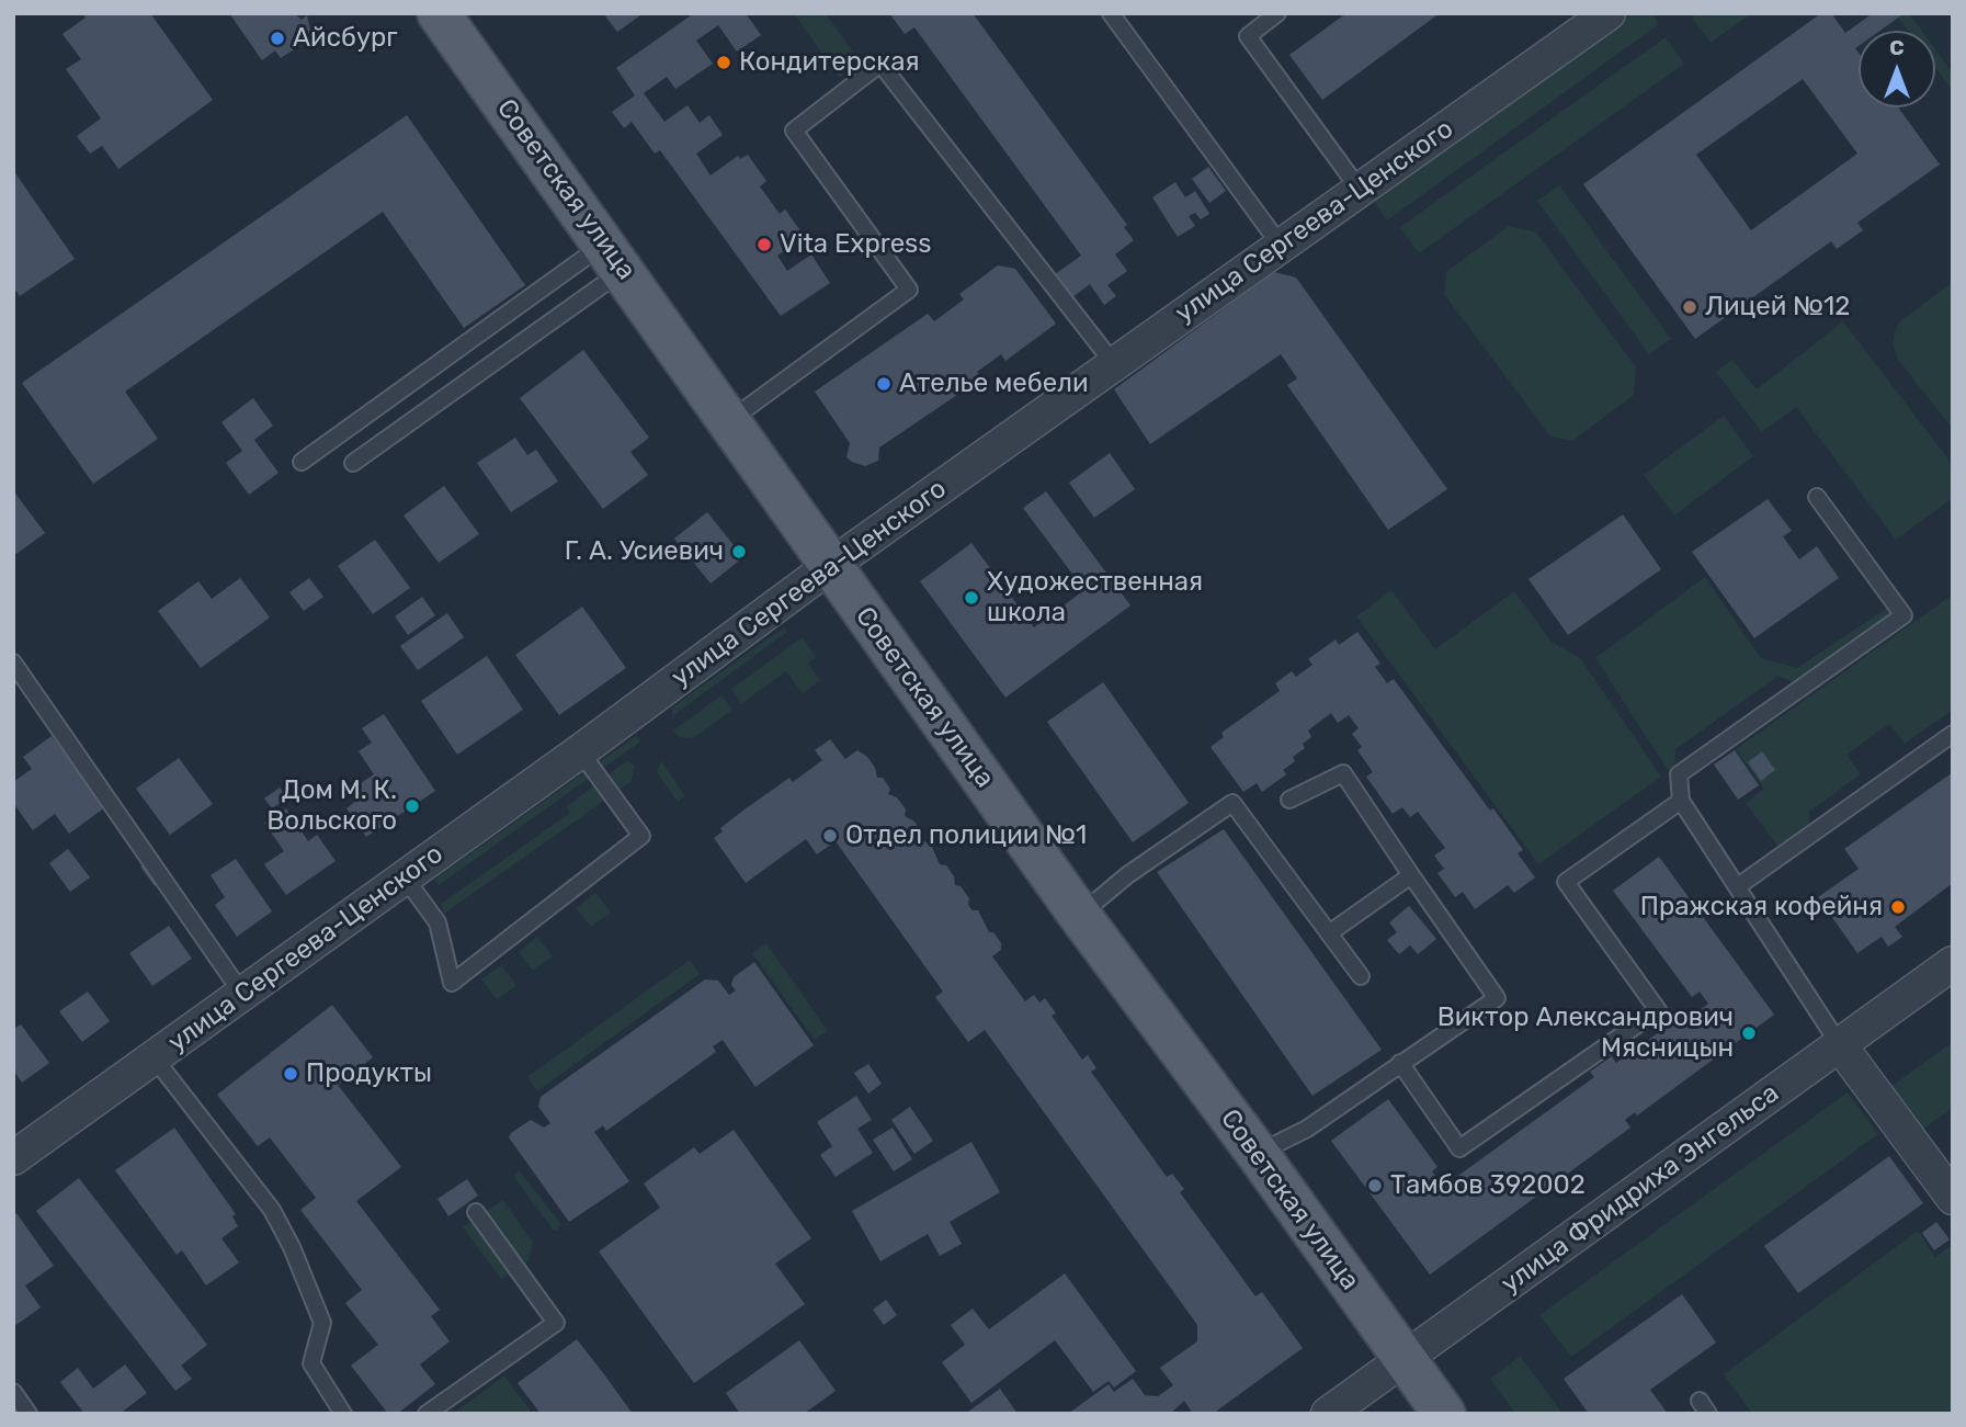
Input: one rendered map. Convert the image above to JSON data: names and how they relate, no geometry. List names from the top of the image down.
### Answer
{
  "streets": {
    "main road": ["Советская улица"],
    "street": ["улица Сергеева-Ценского", "улица Фридриха Энгельса"]
  },
  "crossings": [
    ["Советская улица", "улица Сергеева-Ценского"],
    ["Советская улица", "улица Фридриха Энгельса"]
  ],
  "places": [
    "Айсбург",
    "Кондитерская",
    "Vita Express",
    "Лицей №12",
    "Ателье мебели",
    "Г. А. Усиевич",
    "Художественная школа",
    "Дом М. К. Вольского",
    "Отдел полиции №1",
    "Пражская кофейня",
    "Виктор Александрович Мясницын",
    "Продукты",
    "Тамбов 392002"
  ],
  "north": "top"
}
